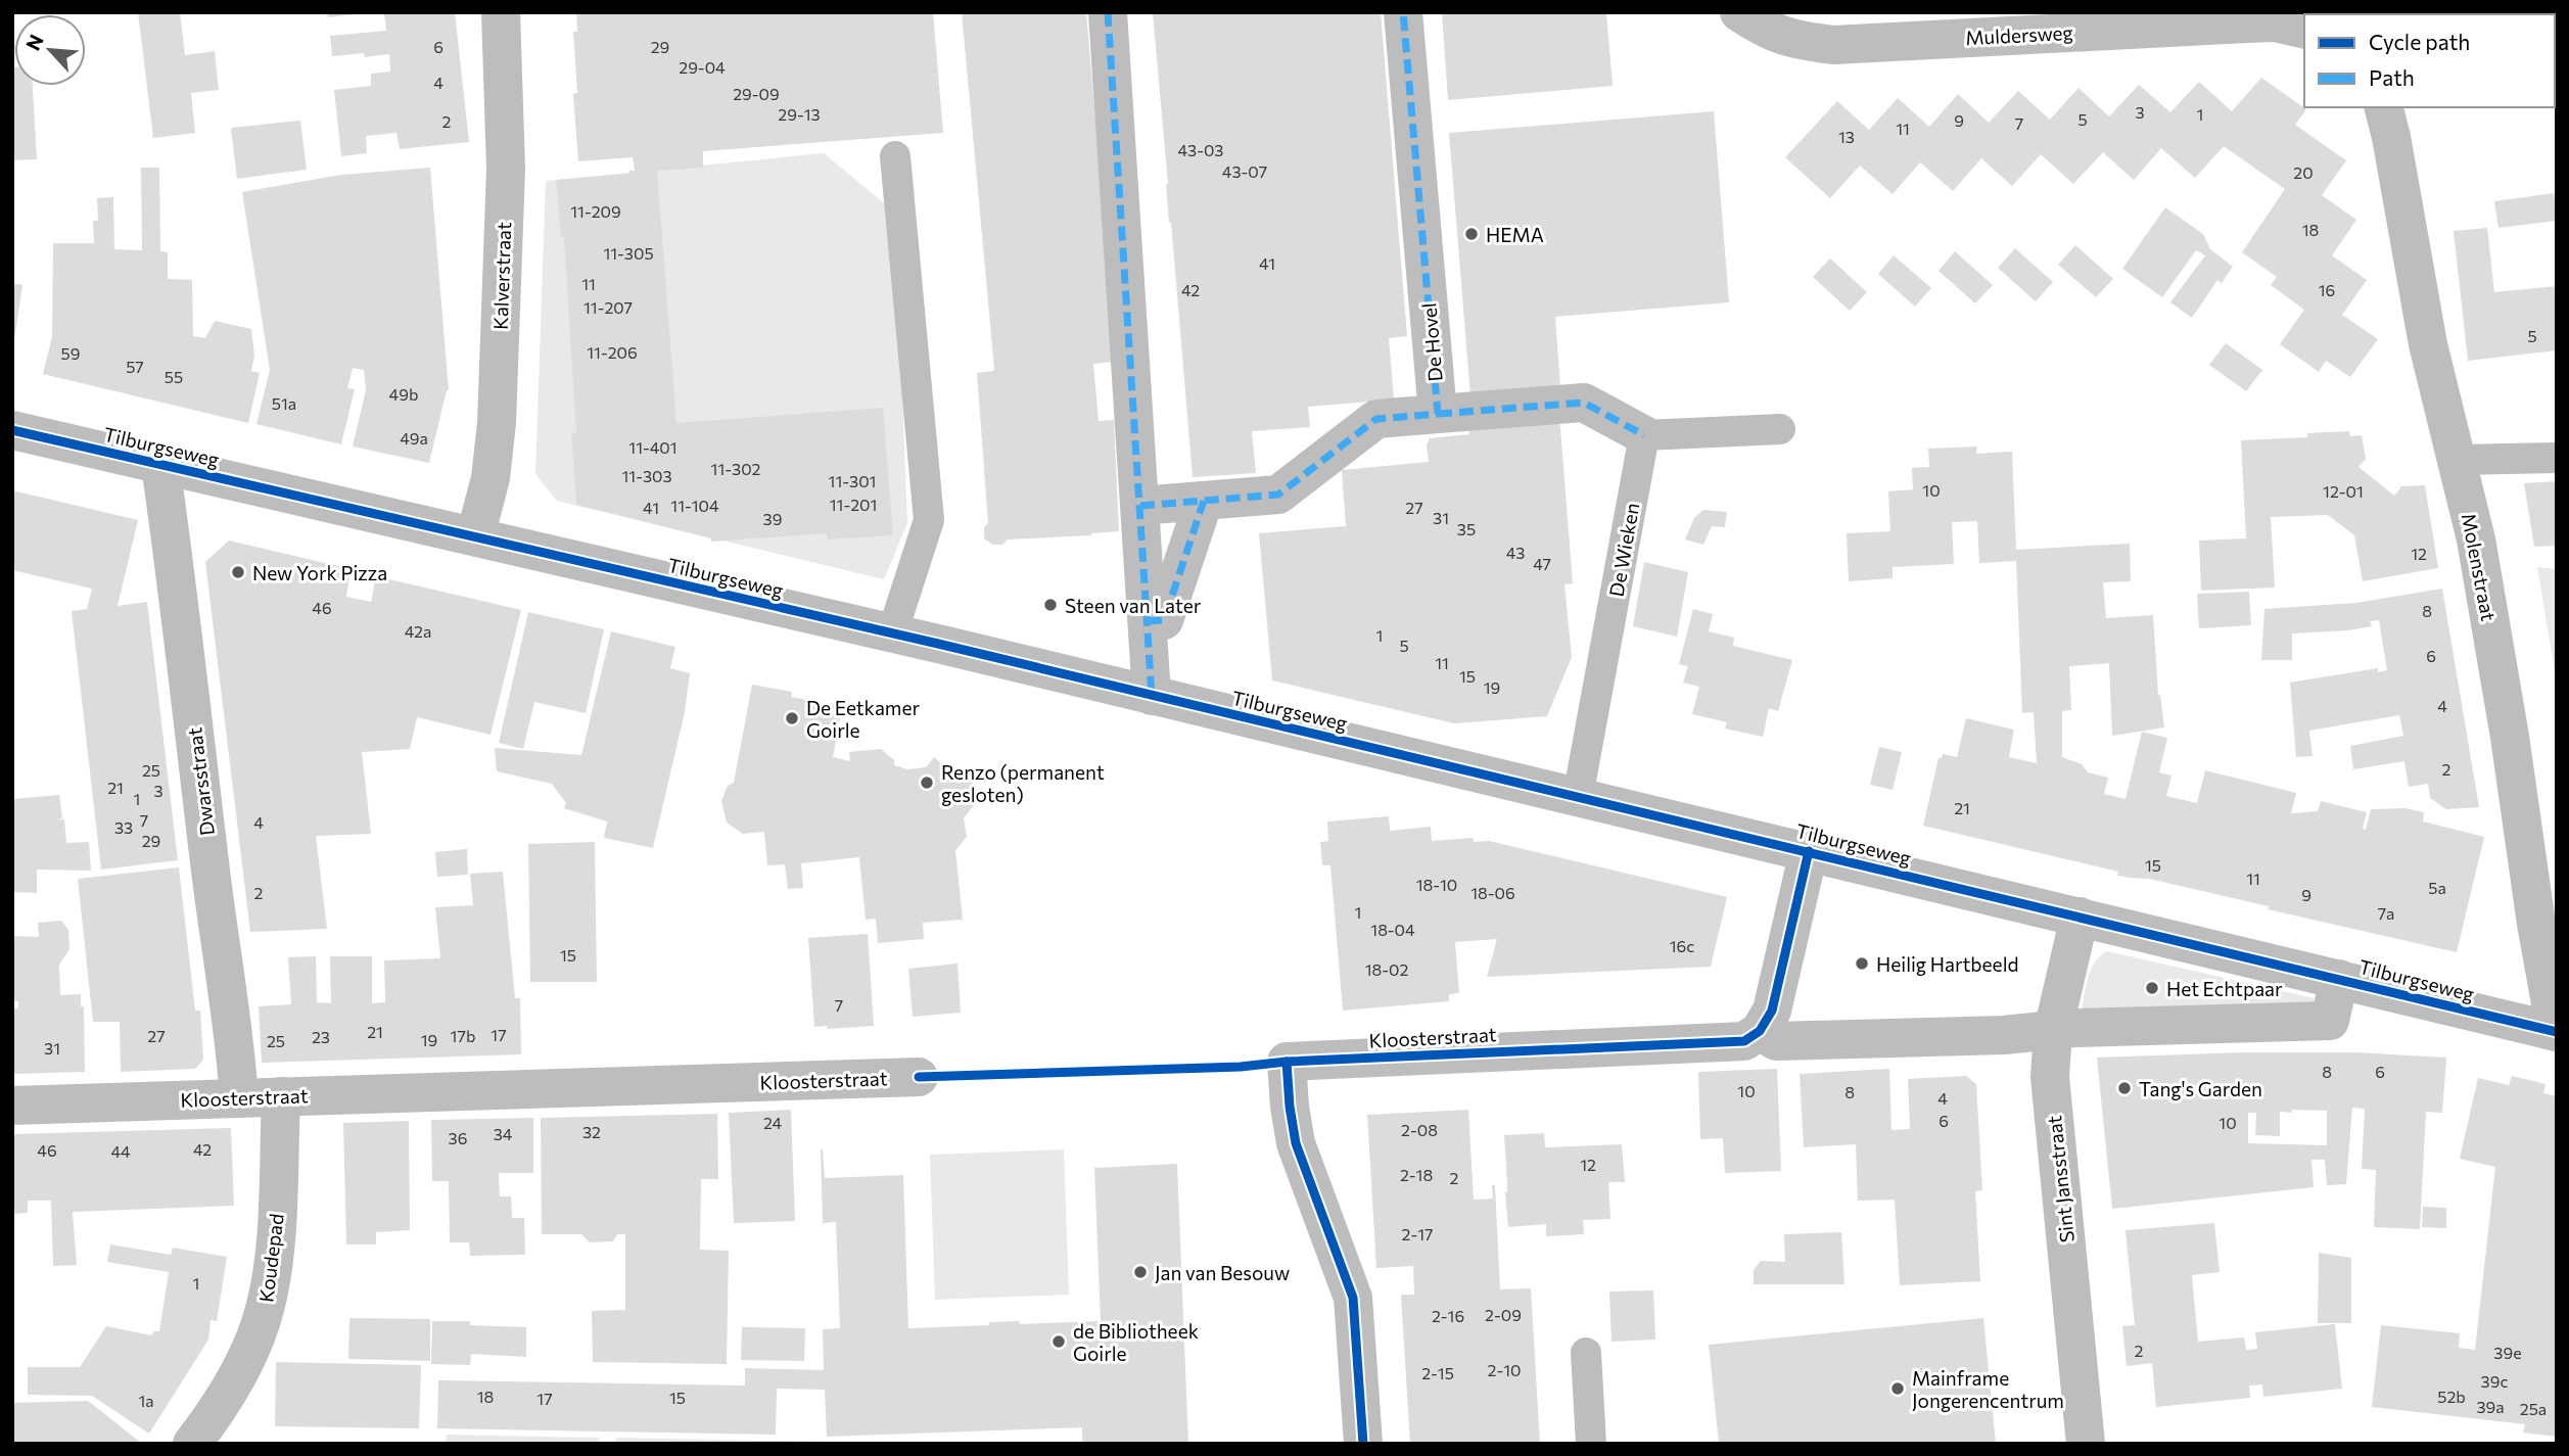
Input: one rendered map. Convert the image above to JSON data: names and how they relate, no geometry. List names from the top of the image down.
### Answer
{
  "streets": {
    "street": [
      "Muldersweg",
      "Kalverstraat",
      "De Hovel",
      "Tilburgseweg",
      "Molenstraat",
      "Dwarsstraat",
      "Kloosterstraat",
      "Sint Jansstraat",
      "Koudepad"
    ],
    "lane": ["De Wieken"]
  },
  "crossings": [
    ["Kalverstraat", "Tilburgseweg"],
    ["Tilburgseweg", "De Wieken"],
    ["Tilburgseweg", "Molenstraat"],
    ["Tilburgseweg", "Dwarsstraat"],
    ["Tilburgseweg", "Sint Jansstraat"],
    ["Dwarsstraat", "Kloosterstraat"],
    ["Kloosterstraat", "Koudepad"]
  ],
  "places": [
    "HEMA",
    "New York Pizza",
    "Steen van Later",
    "De Eetkamer Goirle",
    "Renzo (permanent gesloten)",
    "Heilig Hartbeeld",
    "Het Echtpaar",
    "Tang's Garden",
    "Jan van Besouw",
    "de Bibliotheek Goirle",
    "Mainframe Jongerencentrum"
  ],
  "house_numbers": [
    "6",
    "29",
    "29-04",
    "4",
    "29-09",
    "3",
    "29-13",
    "1",
    "5",
    "9",
    "2",
    "7",
    "11",
    "13",
    "43-03",
    "43-07",
    "20",
    "11-209",
    "18",
    "11-305",
    "41",
    "11",
    "42",
    "16",
    "11-207",
    "5",
    "11-206",
    "59",
    "57",
    "55",
    "49b",
    "51a",
    "49a",
    "11-401",
    "11-302",
    "11-303",
    "11-301",
    "10",
    "12-01",
    "11-201",
    "11-104",
    "41",
    "27",
    "31",
    "39",
    "35",
    "43",
    "12",
    "47",
    "46",
    "8",
    "42a",
    "1",
    "5",
    "6",
    "11",
    "15",
    "19",
    "4",
    "2",
    "25",
    "21",
    "3",
    "1",
    "21",
    "7",
    "4",
    "33",
    "29",
    "15",
    "11",
    "18-10",
    "5a",
    "2",
    "18-06",
    "9",
    "1",
    "7a",
    "18-04",
    "16c",
    "15",
    "18-02",
    "7",
    "21",
    "17",
    "27",
    "17b",
    "23",
    "19",
    "25",
    "31",
    "8",
    "6",
    "10",
    "8",
    "4",
    "6",
    "24",
    "10",
    "2-08",
    "32",
    "34",
    "36",
    "42",
    "46",
    "44",
    "12",
    "2-18",
    "2",
    "2-17",
    "1",
    "2-09",
    "2-16",
    "2",
    "39e",
    "2-10",
    "2-15",
    "39c",
    "18",
    "52b",
    "15",
    "17",
    "1a",
    "39a",
    "25a"
  ],
  "legend": ["Cycle path", "Path"],
  "north": "top left"
}
